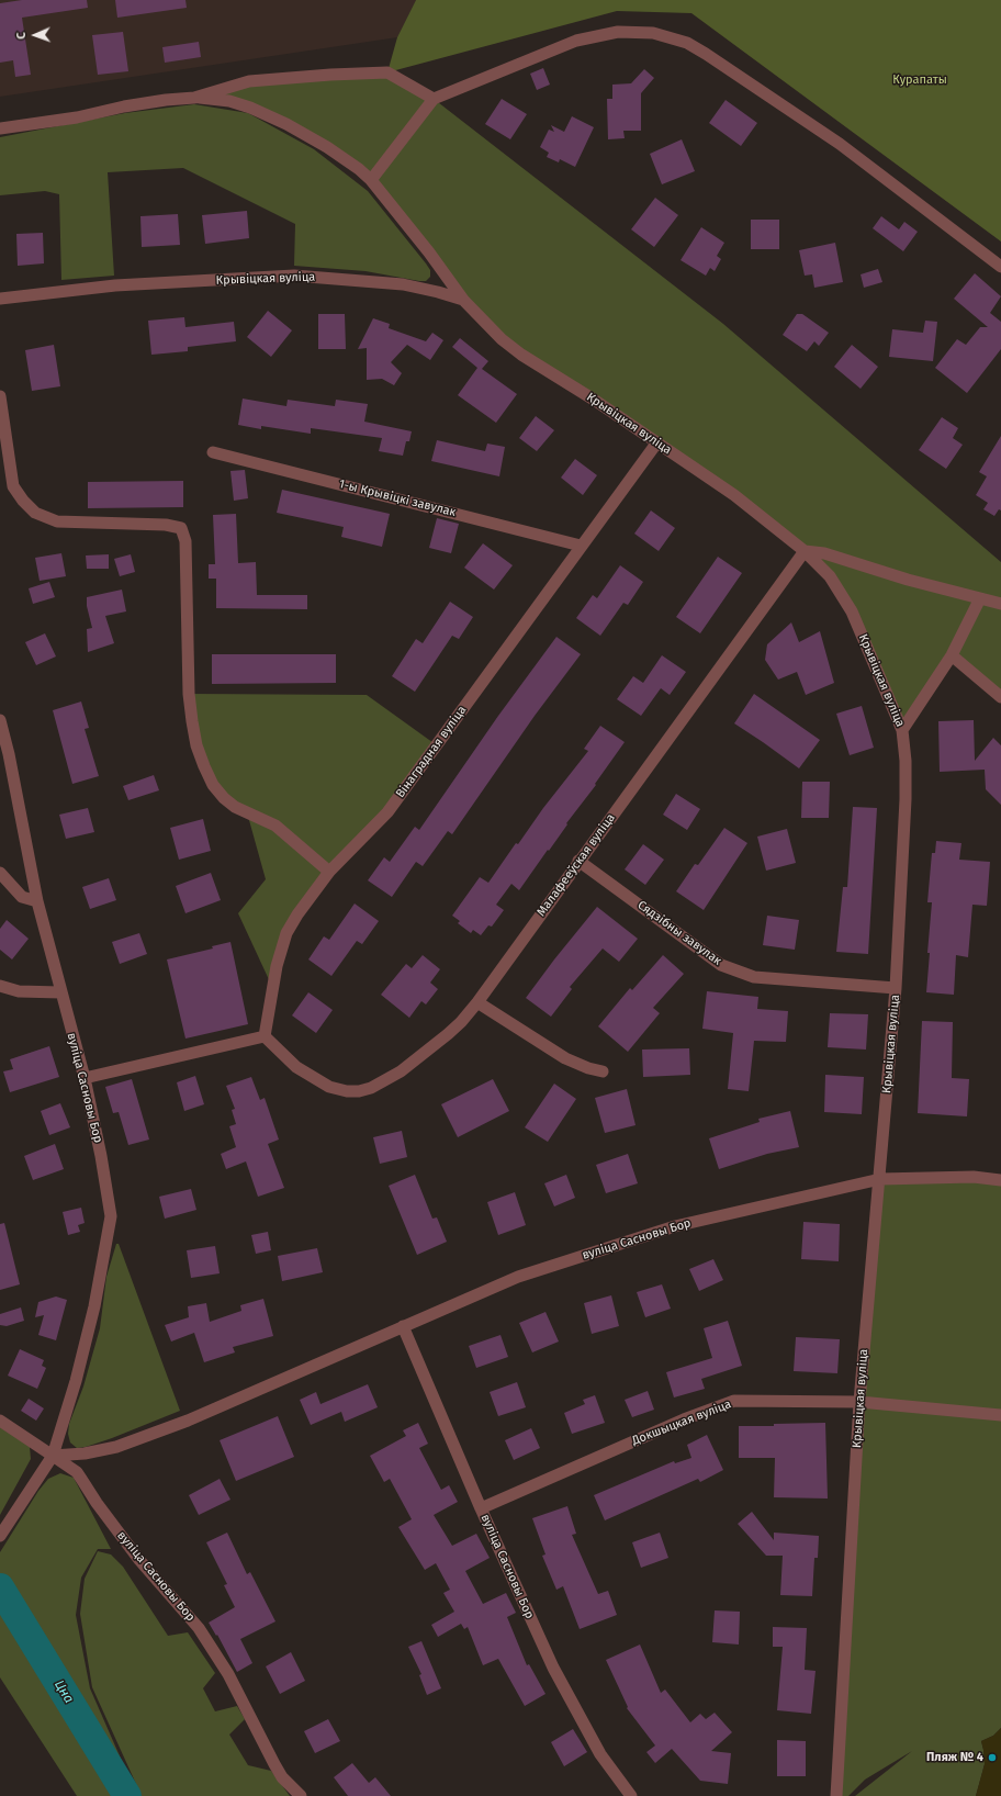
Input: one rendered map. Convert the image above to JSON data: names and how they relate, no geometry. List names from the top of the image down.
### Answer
{
  "streets": {
    "street": [
      "Крывіцкая вуліца",
      "1-ы Крывіцкі завулак",
      "Вінаградная вуліца",
      "Малафееўская вуліца",
      "Сядзібны завулак",
      "вуліца Сасновы Бор",
      "Докшыцкая вуліца"
    ]
  },
  "crossings": [
    ["Крывіцкая вуліца", "Вінаградная вуліца"],
    ["Крывіцкая вуліца", "Малафееўская вуліца"],
    ["Крывіцкая вуліца", "Сядзібны завулак"],
    ["Крывіцкая вуліца", "вуліца Сасновы Бор"],
    ["Крывіцкая вуліца", "Докшыцкая вуліца"],
    ["1-ы Крывіцкі завулак", "Вінаградная вуліца"],
    ["Вінаградная вуліца", "Малафееўская вуліца"],
    ["Малафееўская вуліца", "Сядзібны завулак"],
    ["вуліца Сасновы Бор", "Докшыцкая вуліца"]
  ],
  "water": ["Цна"],
  "parks": ["Курапаты"],
  "places": ["Пляж № 4"],
  "north": "left"
}
